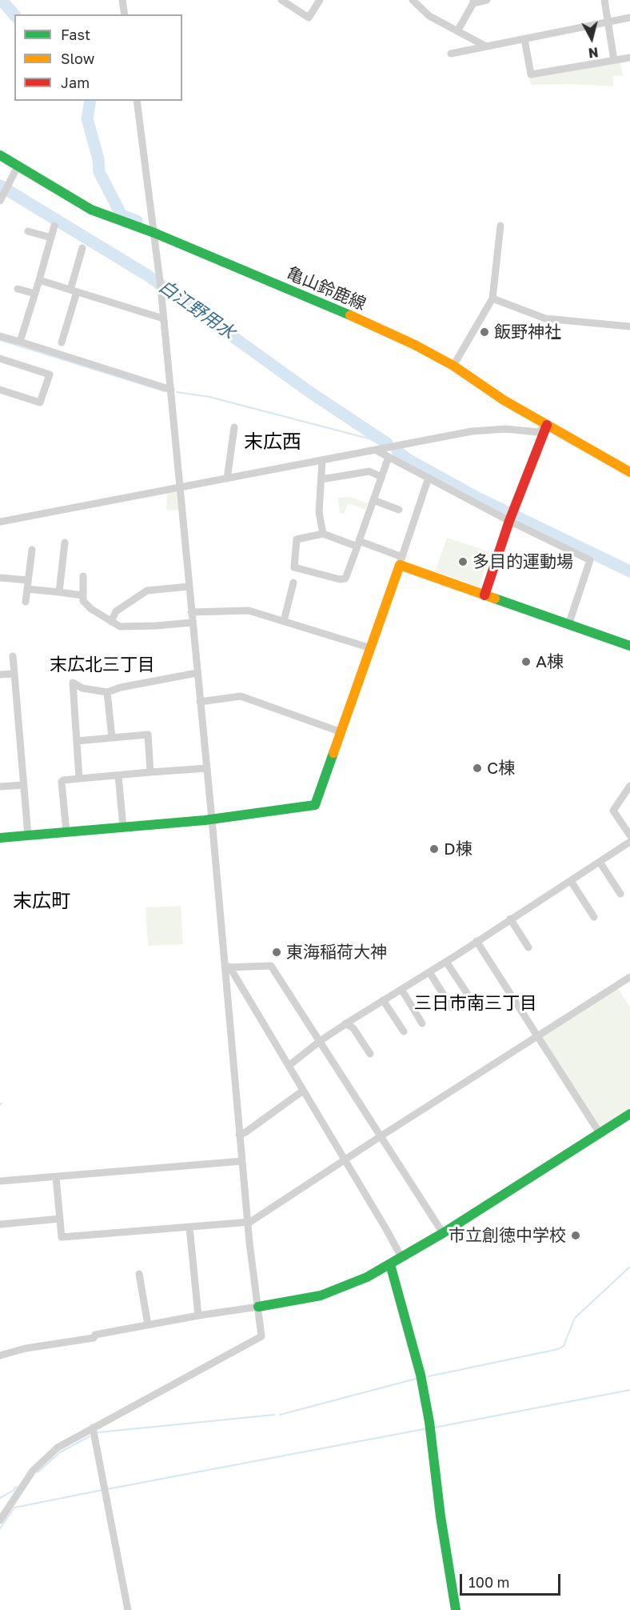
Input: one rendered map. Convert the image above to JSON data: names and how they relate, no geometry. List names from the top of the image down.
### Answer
{
  "streets": {
    "street": ["亀山鈴鹿線"]
  },
  "districts": [
    "末広西",
    "末広北三丁目",
    "末広町",
    "三日市南三丁目"
  ],
  "water": ["白江野用水"],
  "places": [
    "飯野神社",
    "多目的運動場",
    "A棟",
    "C棟",
    "D棟",
    "東海稲荷大神",
    "市立創徳中学校"
  ],
  "legend": ["Fast", "Slow", "Jam"],
  "scale_bar": "100 m",
  "north": "bottom"
}
